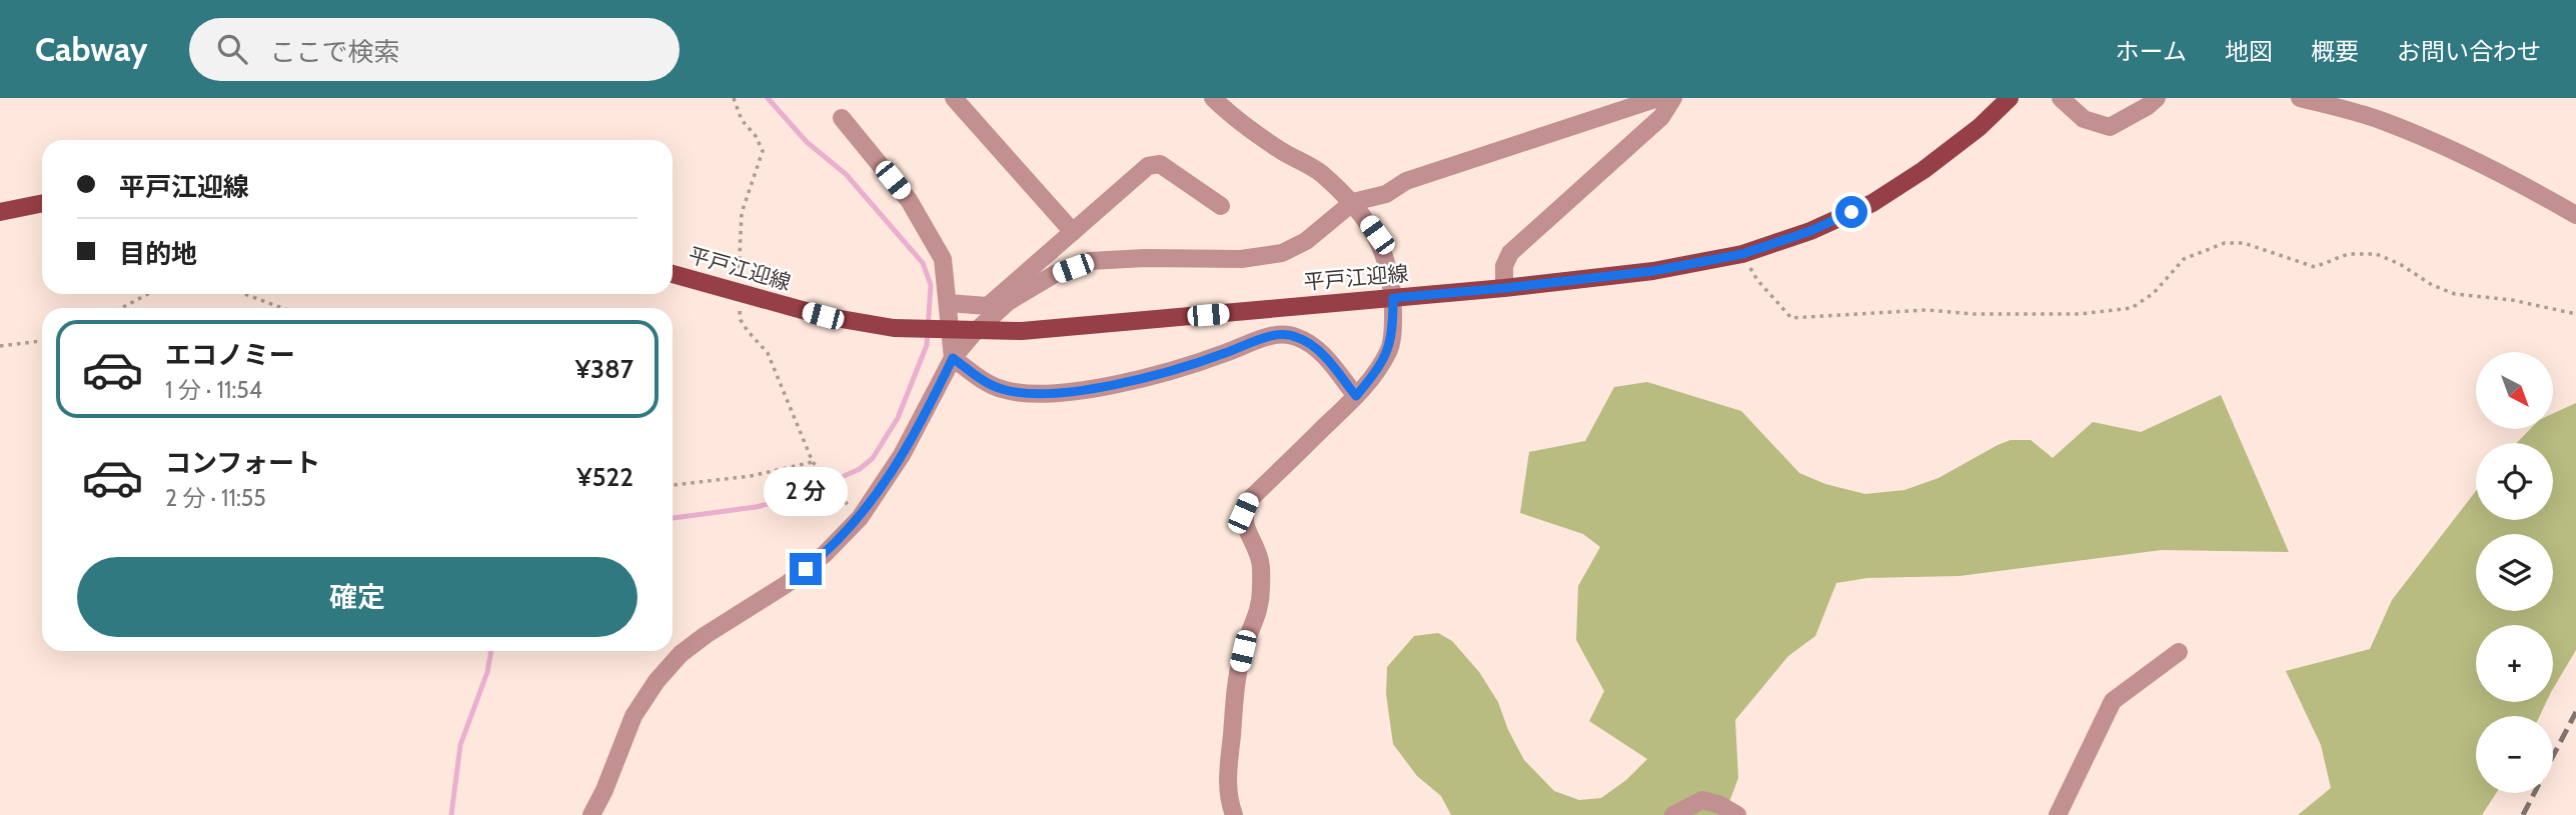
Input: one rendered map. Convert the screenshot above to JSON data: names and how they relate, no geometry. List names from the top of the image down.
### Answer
{
  "streets": {
    "main road": ["平戸江迎線"]
  },
  "north": "bottom right",
  "page": {
    "header": "Cabway",
    "search": "ここで検索",
    "nav": [
      "ホーム",
      "地図",
      "概要",
      "お問い合わせ"
    ],
    "banner": ["平戸江迎線", "目的地"],
    "list": [
      {
        "name": "エコノミー",
        "note": "1 分 · 11:54",
        "value": "¥387"
      },
      {
        "name": "コンフォート",
        "note": "2 分 · 11:55",
        "value": "¥522"
      }
    ],
    "map_buttons": ["+", "−"],
    "bubble": "2 分",
    "buttons": "確定"
  }
}
